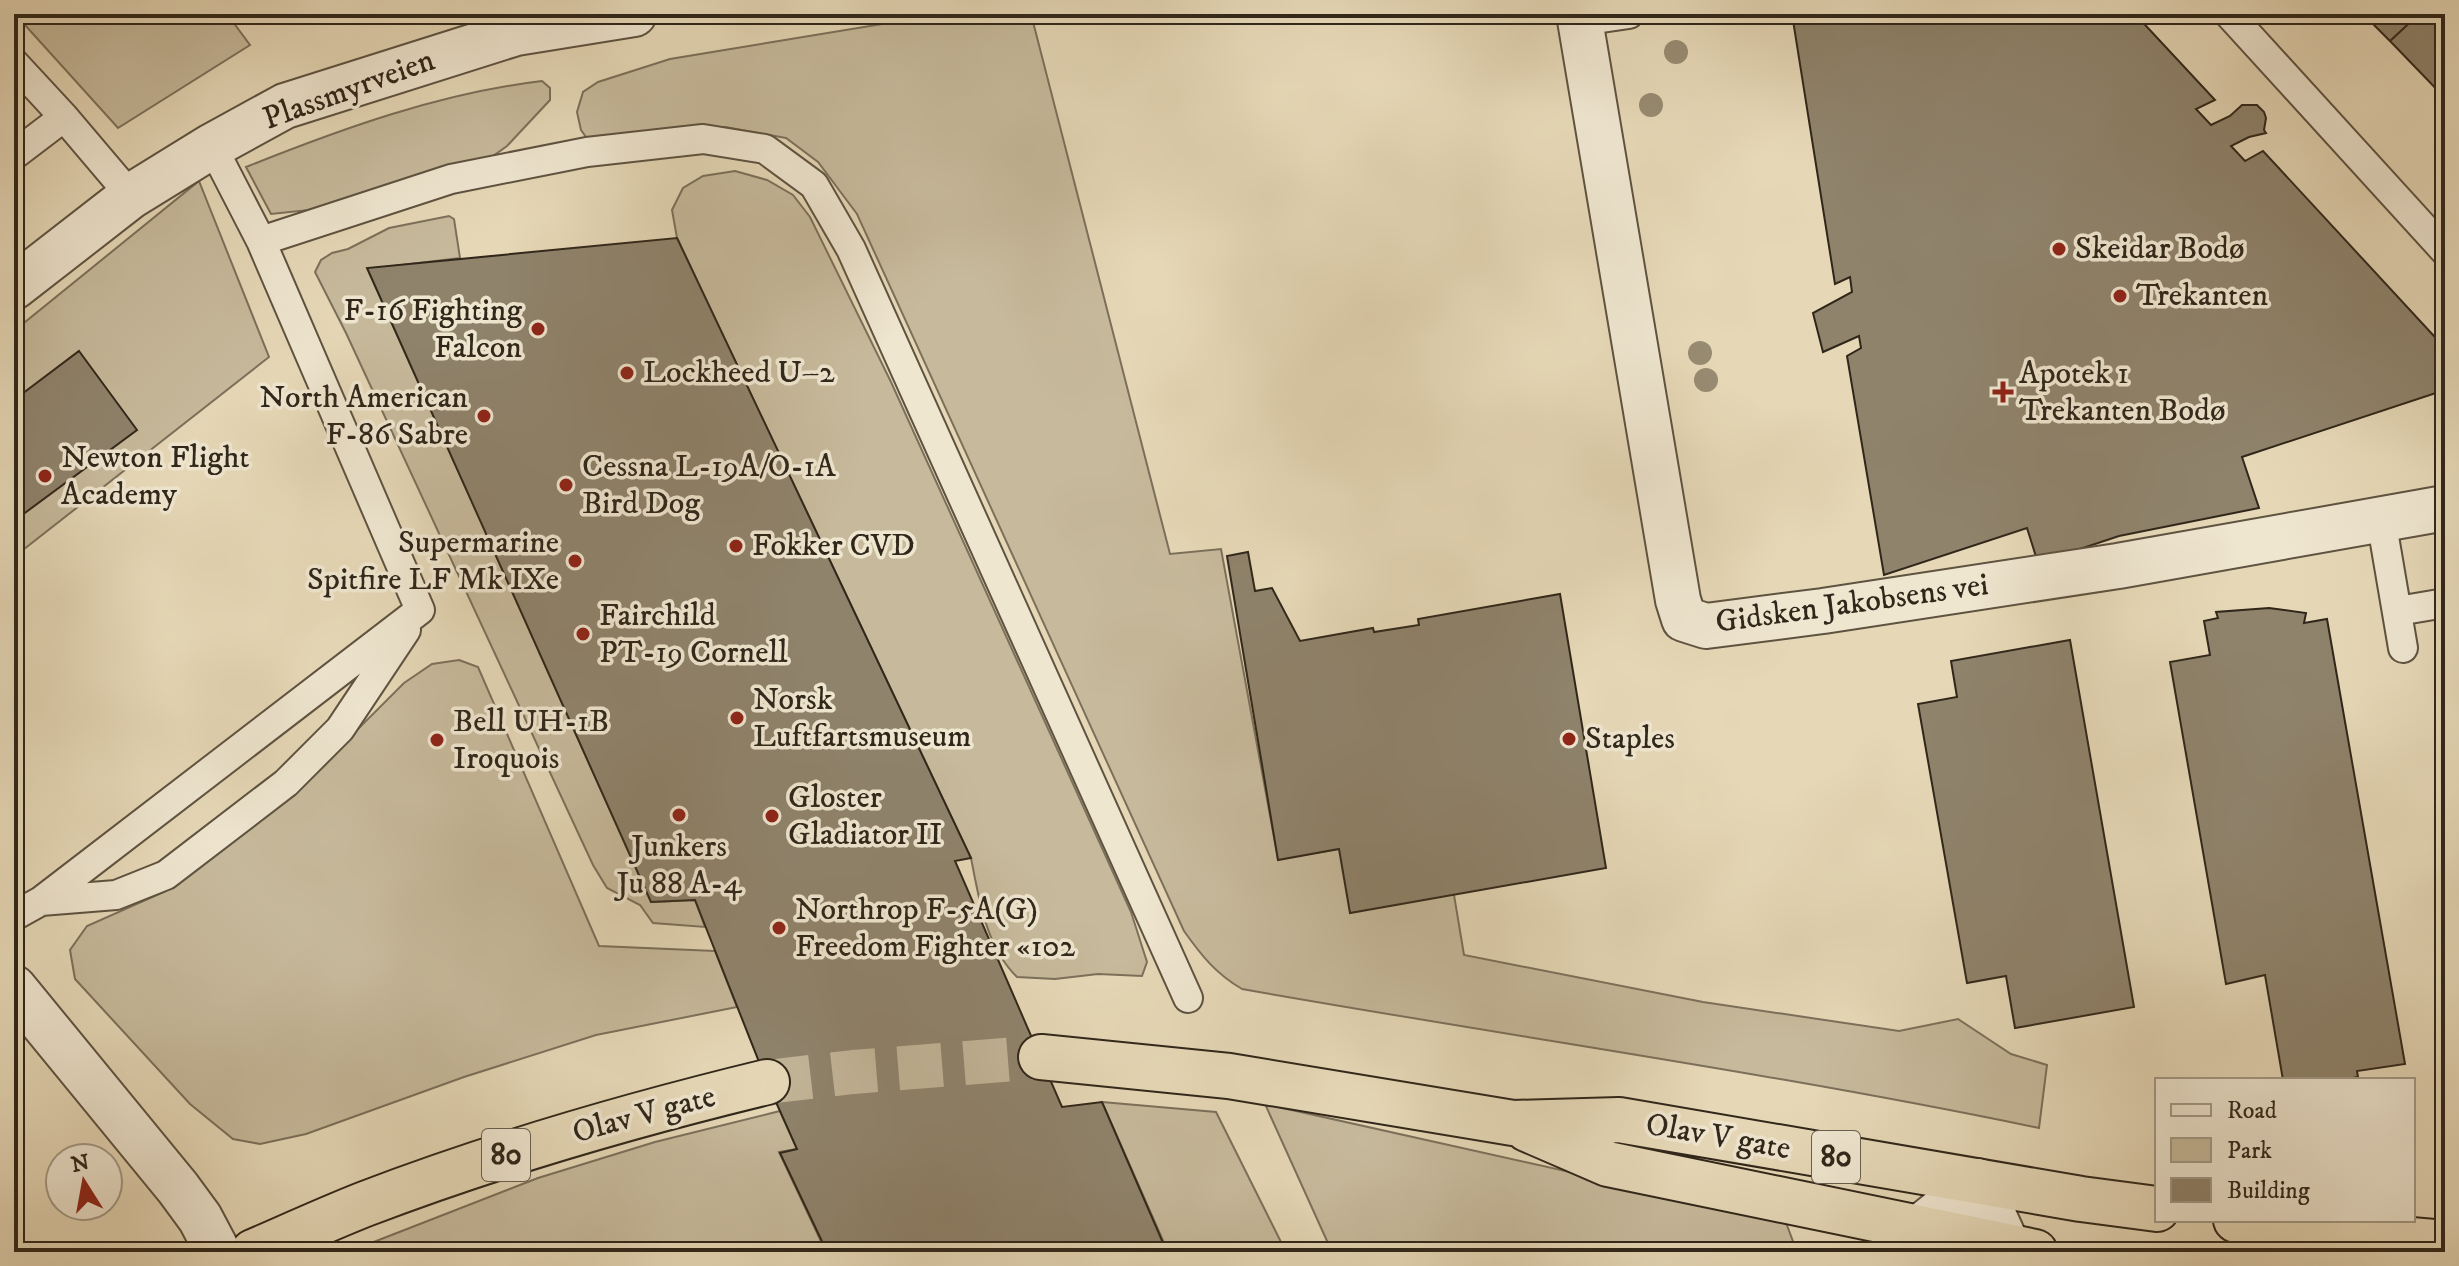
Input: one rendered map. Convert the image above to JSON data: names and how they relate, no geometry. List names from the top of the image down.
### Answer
{
  "streets": {
    "highway": ["Olav V gate", "80"],
    "street": ["Plassmyrveien", "Gidsken Jakobsens vei"]
  },
  "places": {
    "other": [
      "Skeidar Bodø",
      "Trekanten",
      "F-16 Fighting Falcon",
      "Lockheed U–2",
      "North American F-86 Sabre",
      "Newton Flight Academy",
      "Cessna L-19A/O-1A Bird Dog",
      "Fokker CVD",
      "Supermarine Spitfire LF Mk IXe",
      "Fairchild PT-19 Cornell",
      "Norsk Luftfartsmuseum",
      "Staples",
      "Bell UH-1B Iroquois",
      "Junkers Ju 88 A-4",
      "Gloster Gladiator II",
      "Northrop F-5A(G) Freedom Fighter «102"
    ],
    "health": ["Apotek 1 Trekanten Bodø"]
  },
  "legend": ["Road", "Park", "Building"],
  "north": "top"
}
